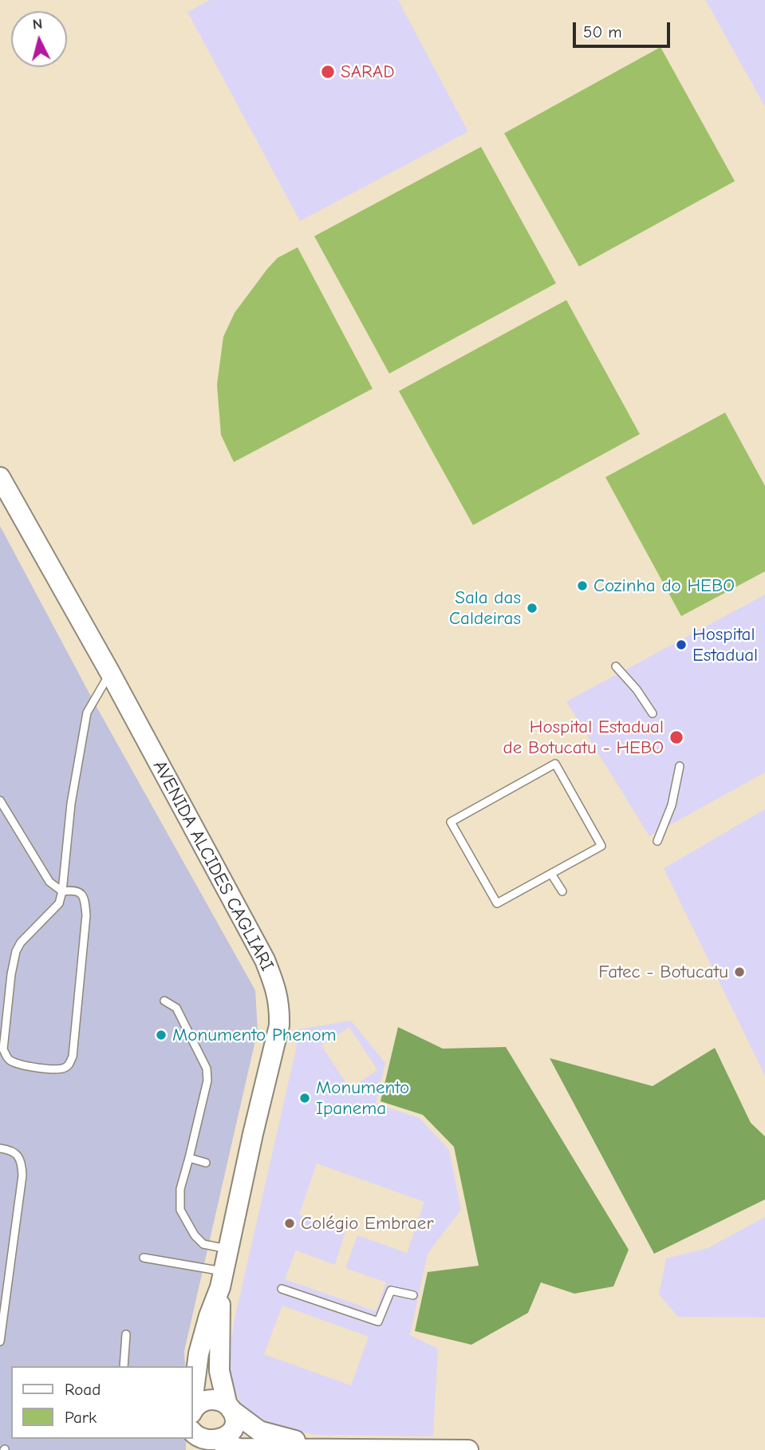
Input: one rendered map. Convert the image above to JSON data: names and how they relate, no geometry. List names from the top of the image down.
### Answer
{
  "streets": {
    "main road": ["AVENIDA ALCIDES CAGLIARI"]
  },
  "places": [
    "SARAD",
    "Cozinha do HEBO",
    "Sala das Caldeiras",
    "Hospital Estadual",
    "Hospital Estadual de Botucatu - HEBO",
    "Fatec - Botucatu",
    "Monumento Phenom",
    "Monumento Ipanema",
    "Colégio Embraer"
  ],
  "legend": ["Road", "Park"],
  "scale_bar": "50 m",
  "north": "top"
}
